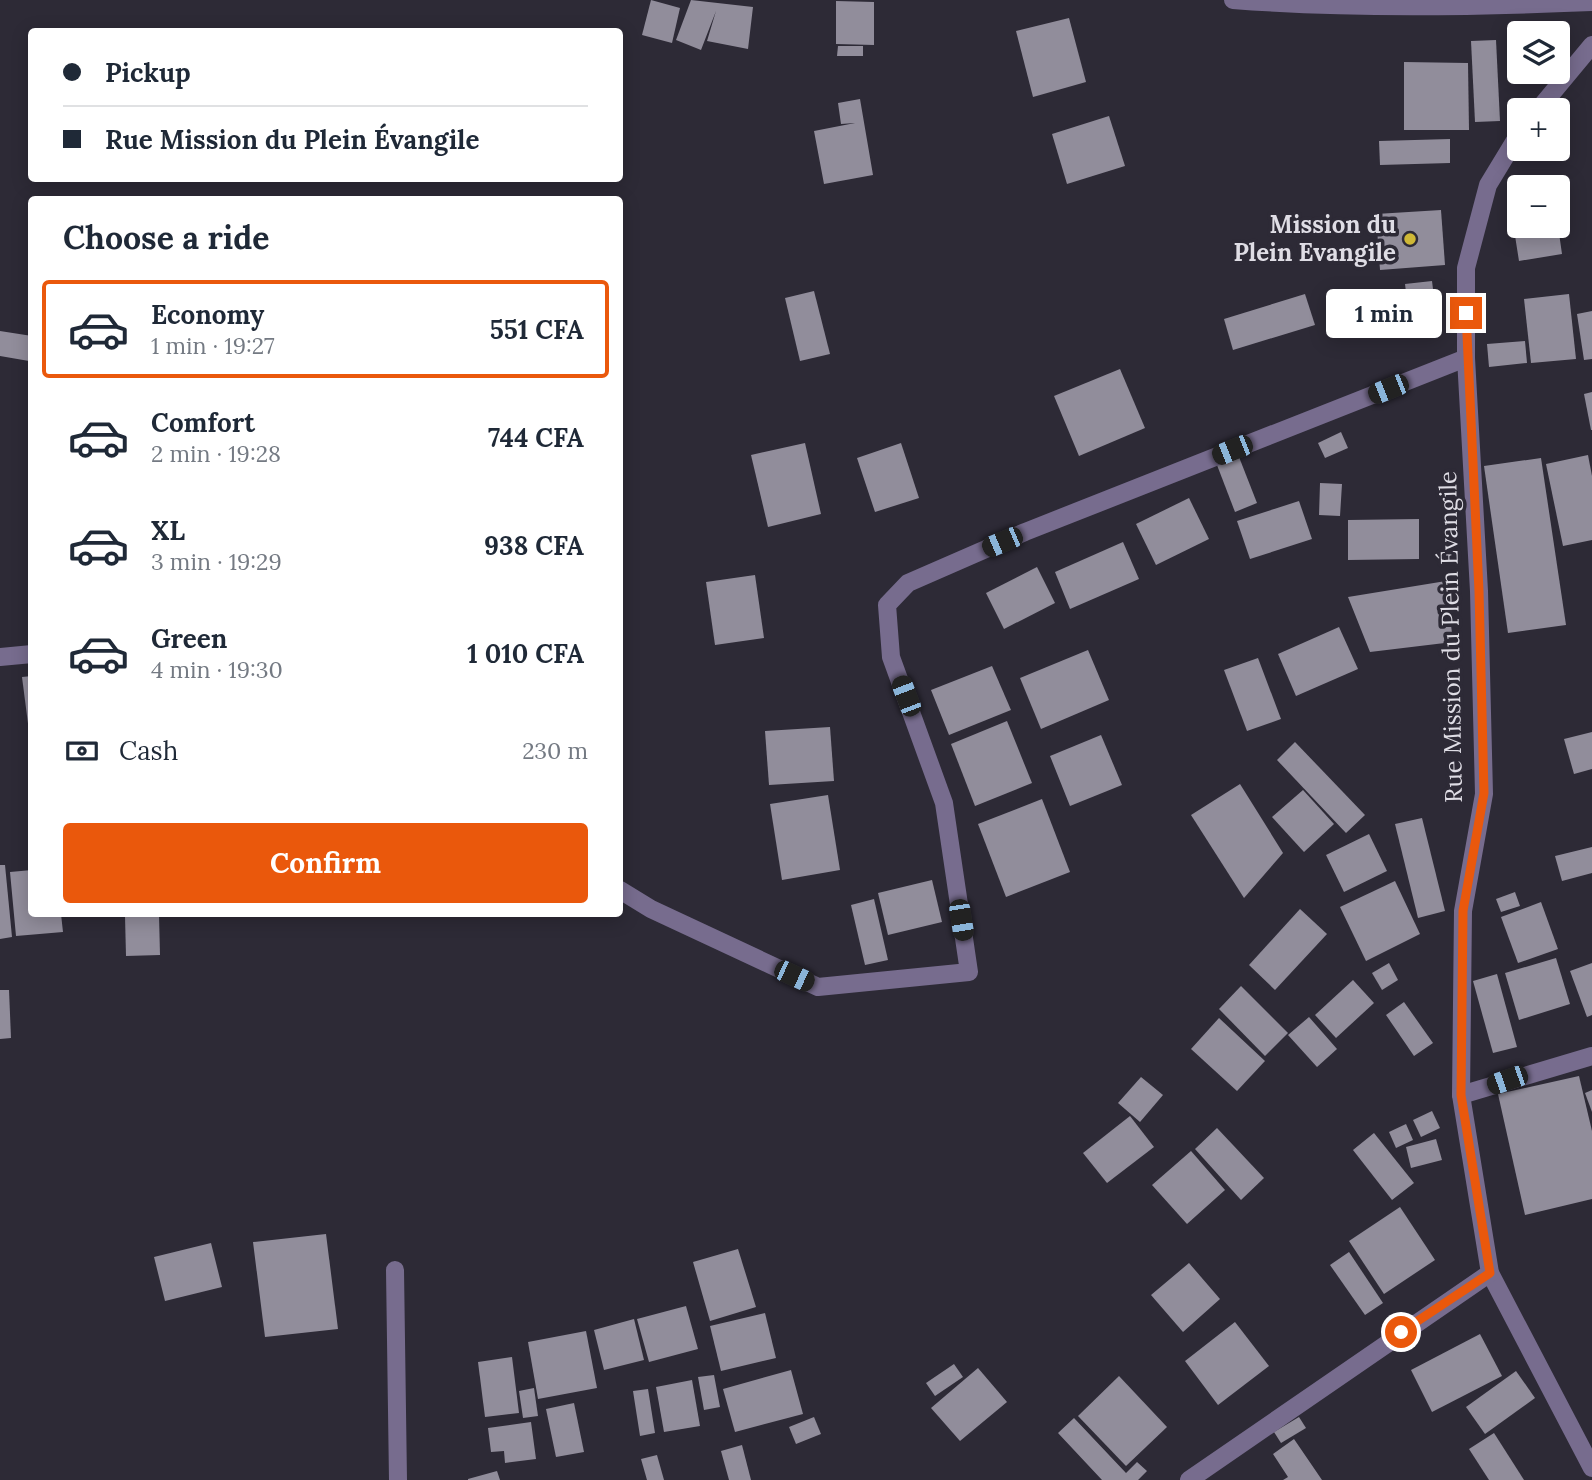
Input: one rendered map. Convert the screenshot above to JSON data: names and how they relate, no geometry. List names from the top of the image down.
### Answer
{
  "streets": {
    "street": ["Rue Mission du Plein Évangile"]
  },
  "places": ["Mission du Plein Evangile"],
  "page": {
    "map_buttons": ["+", "−"],
    "banner": ["Pickup", "Rue Mission du Plein Évangile"],
    "heading": "Choose a ride",
    "list": [
      {
        "name": "Economy",
        "note": "1 min · 19:27",
        "value": "551 CFA"
      },
      {
        "name": "Comfort",
        "note": "2 min · 19:28",
        "value": "744 CFA"
      },
      {
        "name": "XL",
        "note": "3 min · 19:29",
        "value": "938 CFA"
      },
      {
        "name": "Green",
        "note": "4 min · 19:30",
        "value": "1 010 CFA"
      }
    ],
    "bubble": "1 min",
    "pay": ["Cash", "230 m"],
    "buttons": "Confirm"
  }
}
